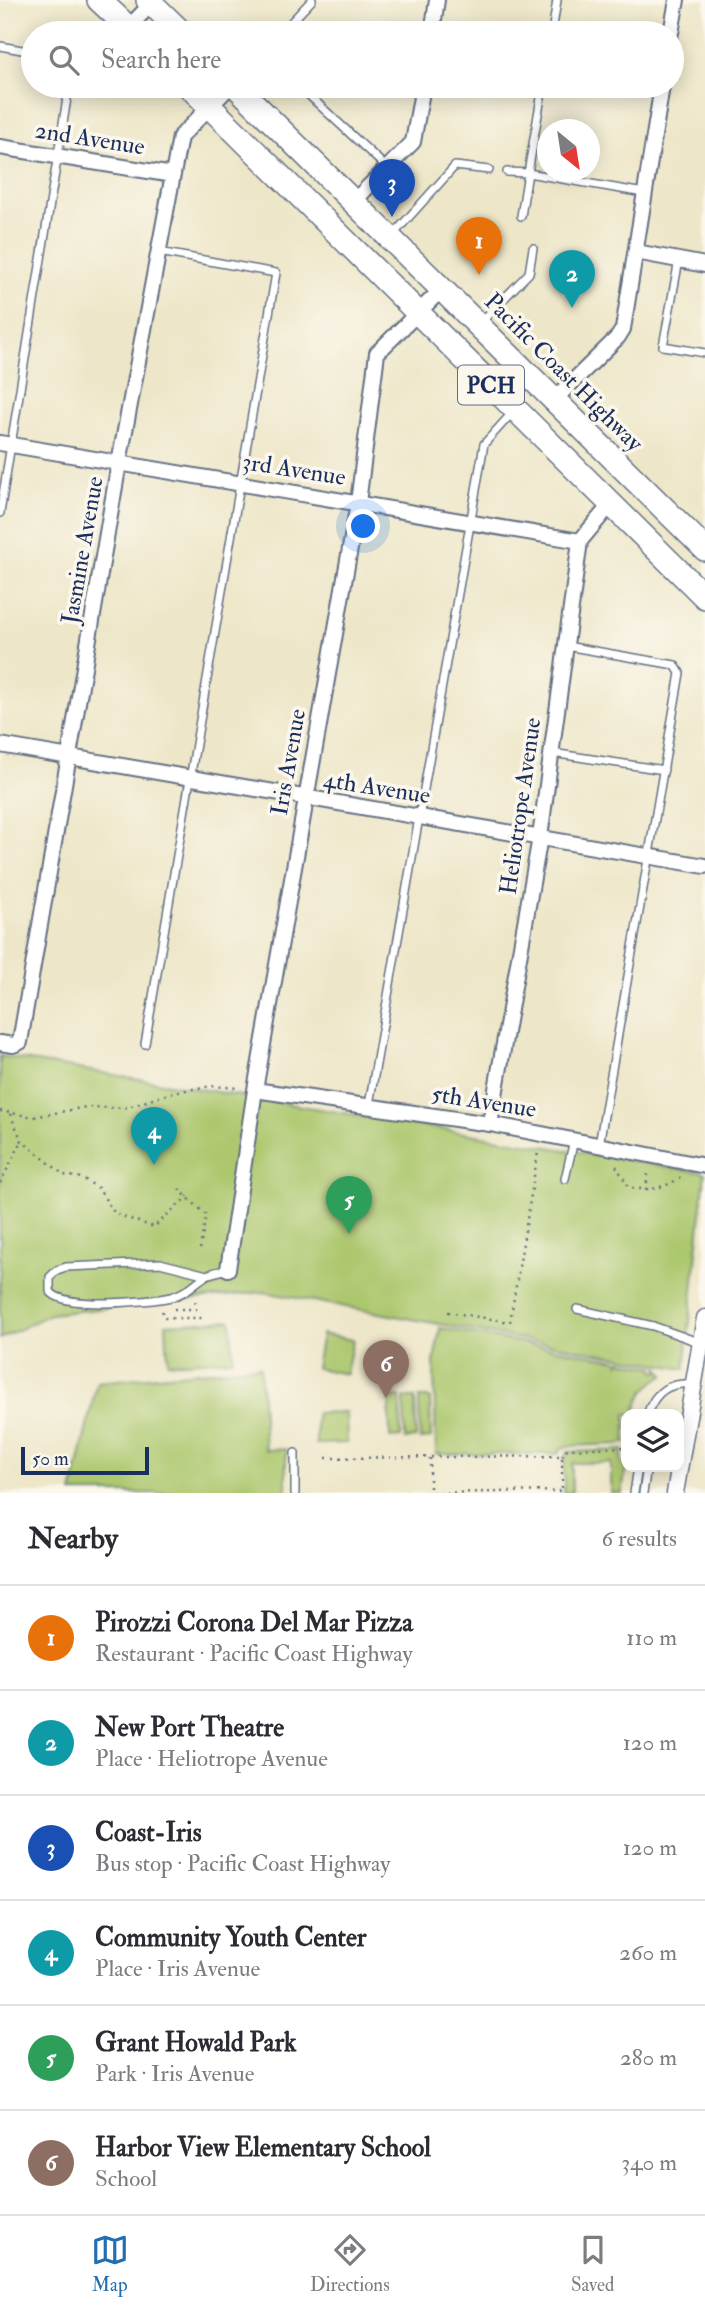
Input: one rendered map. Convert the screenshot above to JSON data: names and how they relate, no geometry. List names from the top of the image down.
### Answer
{
  "streets": {
    "highway": ["Pacific Coast Highway", "PCH"],
    "street": [
      "2nd Avenue",
      "3rd Avenue",
      "Jasmine Avenue",
      "Iris Avenue",
      "4th Avenue",
      "Heliotrope Avenue",
      "5th Avenue"
    ]
  },
  "crossings": [
    ["2nd Avenue", "Jasmine Avenue"],
    ["Pacific Coast Highway", "Iris Avenue"],
    ["PCH", "Jasmine Avenue"],
    ["PCH", "Iris Avenue"],
    ["3rd Avenue", "Jasmine Avenue"],
    ["3rd Avenue", "Iris Avenue"],
    ["3rd Avenue", "Heliotrope Avenue"],
    ["Jasmine Avenue", "4th Avenue"],
    ["Iris Avenue", "4th Avenue"],
    ["Iris Avenue", "5th Avenue"],
    ["4th Avenue", "Heliotrope Avenue"],
    ["Heliotrope Avenue", "5th Avenue"]
  ],
  "scale_bar": "50 m",
  "north": "bottom right",
  "page": {
    "search": "Search here",
    "pins": [
      "3",
      "1",
      "2",
      "4",
      "5",
      "6"
    ],
    "scale": "50 m",
    "heading": ["Nearby", "6 results"],
    "list": [
      {
        "mark": "1",
        "name": "Pirozzi Corona Del Mar Pizza",
        "note": "Restaurant · Pacific Coast Highway",
        "value": "110 m"
      },
      {
        "mark": "2",
        "name": "New Port Theatre",
        "note": "Place · Heliotrope Avenue",
        "value": "120 m"
      },
      {
        "mark": "3",
        "name": "Coast-Iris",
        "note": "Bus stop · Pacific Coast Highway",
        "value": "120 m"
      },
      {
        "mark": "4",
        "name": "Community Youth Center",
        "note": "Place · Iris Avenue",
        "value": "260 m"
      },
      {
        "mark": "5",
        "name": "Grant Howald Park",
        "note": "Park · Iris Avenue",
        "value": "280 m"
      },
      {
        "mark": "6",
        "name": "Harbor View Elementary School",
        "note": "School",
        "value": "340 m"
      }
    ],
    "nav": ["Map", "Directions", "Saved"]
  }
}
